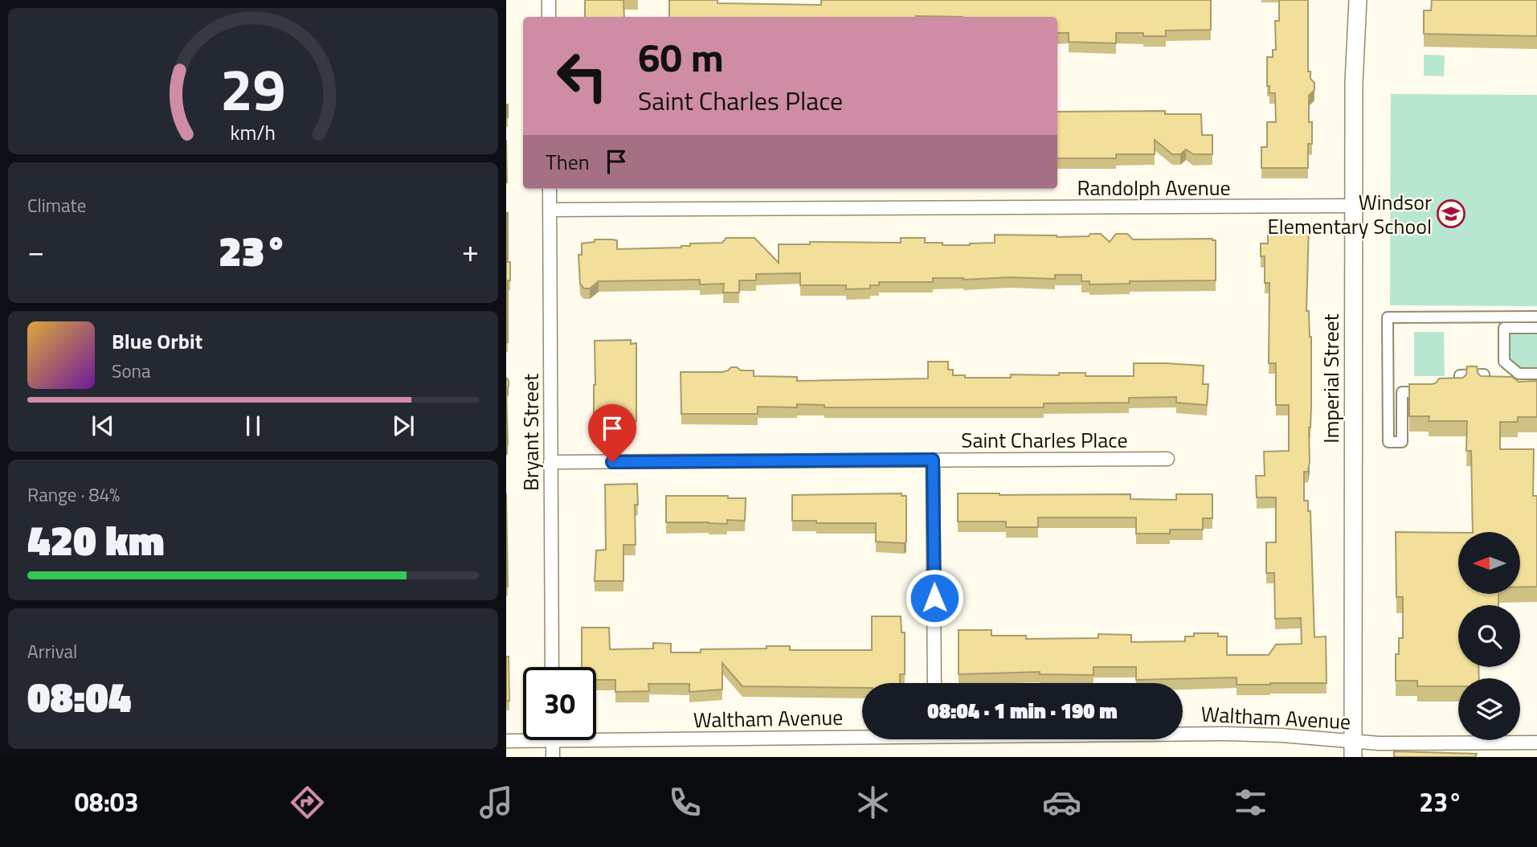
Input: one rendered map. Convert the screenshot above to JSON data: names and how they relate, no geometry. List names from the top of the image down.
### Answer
{
  "streets": {
    "street": [
      "Randolph Avenue",
      "Imperial Street",
      "Bryant Street",
      "Saint Charles Place",
      "Waltham Avenue"
    ]
  },
  "crossings": [
    ["Randolph Avenue", "Imperial Street"],
    ["Randolph Avenue", "Bryant Street"],
    ["Imperial Street", "Waltham Avenue"],
    ["Bryant Street", "Saint Charles Place"]
  ],
  "places": {
    "school or university": ["Windsor Elementary School"]
  },
  "north": "left",
  "page": {
    "turn": ["60 m", "Saint Charles Place"],
    "then": "Then",
    "tile": [
      "Climate",
      ["Range · 84%", "420 km"],
      ["Arrival", "08:04"]
    ],
    "heat": ["−", "23°", "+"],
    "song": ["Blue Orbit", "Sona"],
    "limit": "30",
    "trip": "08:04 · 1 min · 190 m",
    "tabs": ["08:03", "23°"],
    "gauge": ["29", "km/h"]
  }
}
